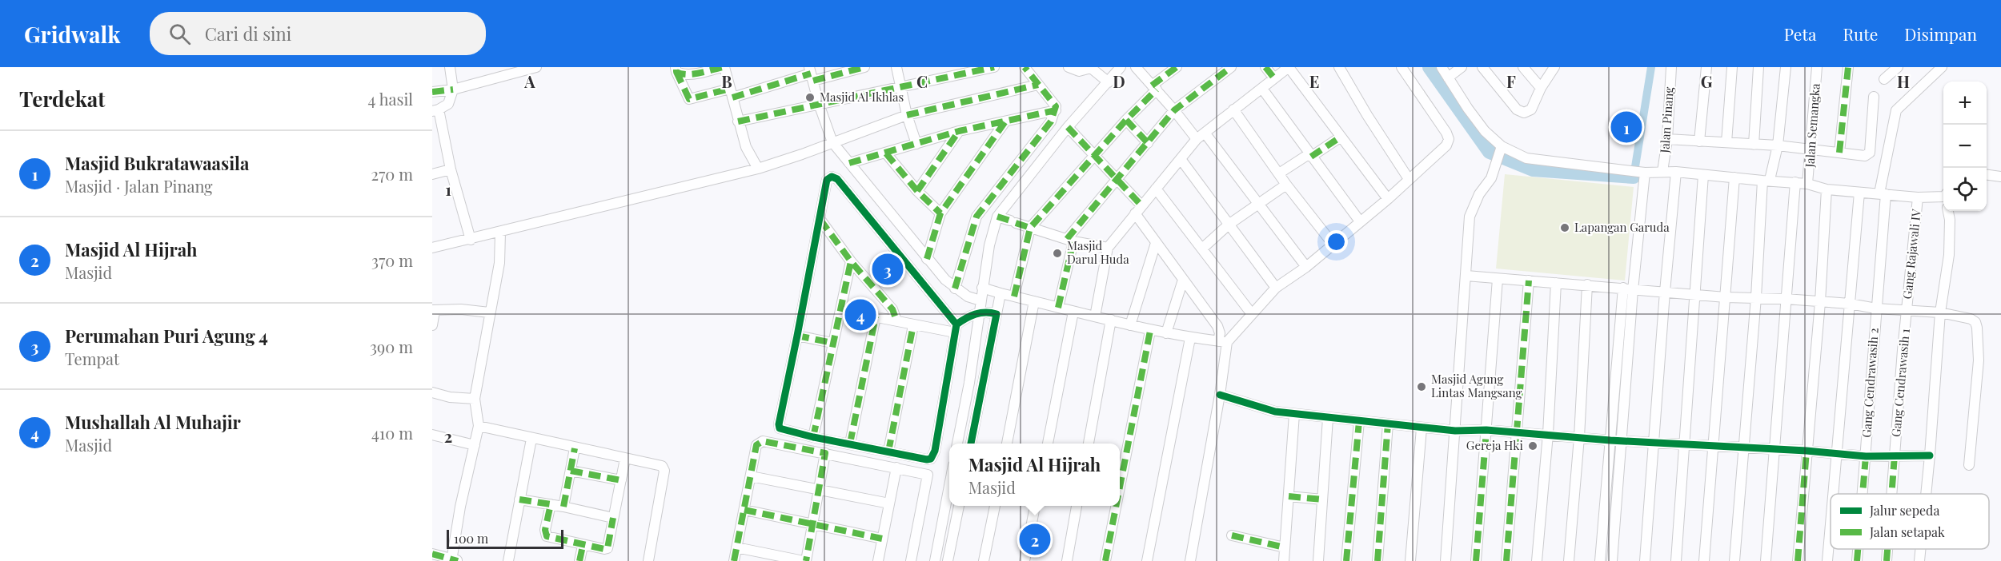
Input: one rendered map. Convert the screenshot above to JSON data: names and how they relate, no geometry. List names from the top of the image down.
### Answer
{
  "streets": {
    "street": [
      "Jalan Pinang",
      "Jalan Semangka",
      "Gang Rajawali IV",
      "Gang Cendrawasih 2",
      "Gang Cendrawasih 1"
    ]
  },
  "crossings": [
    ["Gang Rajawali IV", "Gang Cendrawasih 1"]
  ],
  "places": [
    "Masjid Al Ikhlas",
    "Lapangan Garuda",
    "Masjid Darul Huda",
    "Masjid Agung Lintas Mangsang",
    "Gereja Hki"
  ],
  "legend": ["Jalur sepeda", "Jalan setapak"],
  "scale_bar": "100 m",
  "page": {
    "header": "Gridwalk",
    "search": "Cari di sini",
    "nav": ["Peta", "Rute", "Disimpan"],
    "heading": ["Terdekat", "4 hasil"],
    "map_buttons": ["+", "−"],
    "pins": [
      "1",
      "3",
      "4",
      "2"
    ],
    "list": [
      {
        "mark": "1",
        "name": "Masjid Bukratawaasila",
        "note": "Masjid · Jalan Pinang",
        "value": "270 m"
      },
      {
        "mark": "2",
        "name": "Masjid Al Hijrah",
        "note": "Masjid",
        "value": "370 m"
      },
      {
        "mark": "3",
        "name": "Perumahan Puri Agung 4",
        "note": "Tempat",
        "value": "390 m"
      },
      {
        "mark": "4",
        "name": "Mushallah Al Muhajir",
        "note": "Masjid",
        "value": "410 m"
      }
    ],
    "popup": ["Masjid Al Hijrah", "Masjid"],
    "scale": "100 m"
  },
  "grid": {
    "columns": [
      "A",
      "B",
      "C",
      "D",
      "E",
      "F",
      "G",
      "H"
    ],
    "rows": ["1", "2"]
  }
}
